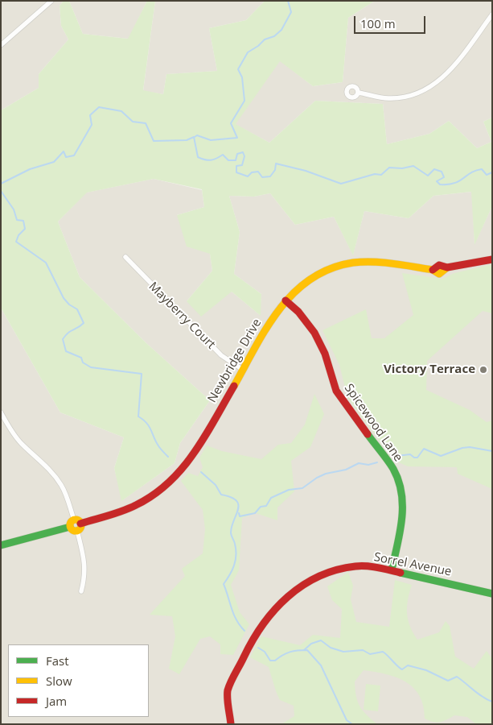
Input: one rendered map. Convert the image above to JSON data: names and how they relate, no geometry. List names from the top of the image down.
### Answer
{
  "streets": {
    "street": [
      "Mayberry Court",
      "Newbridge Drive",
      "Spicewood Lane",
      "Sorrel Avenue"
    ]
  },
  "crossings": [
    ["Mayberry Court", "Newbridge Drive"],
    ["Newbridge Drive", "Spicewood Lane"],
    ["Spicewood Lane", "Sorrel Avenue"]
  ],
  "places": ["Victory Terrace"],
  "legend": ["Fast", "Slow", "Jam"],
  "scale_bar": "100 m"
}
